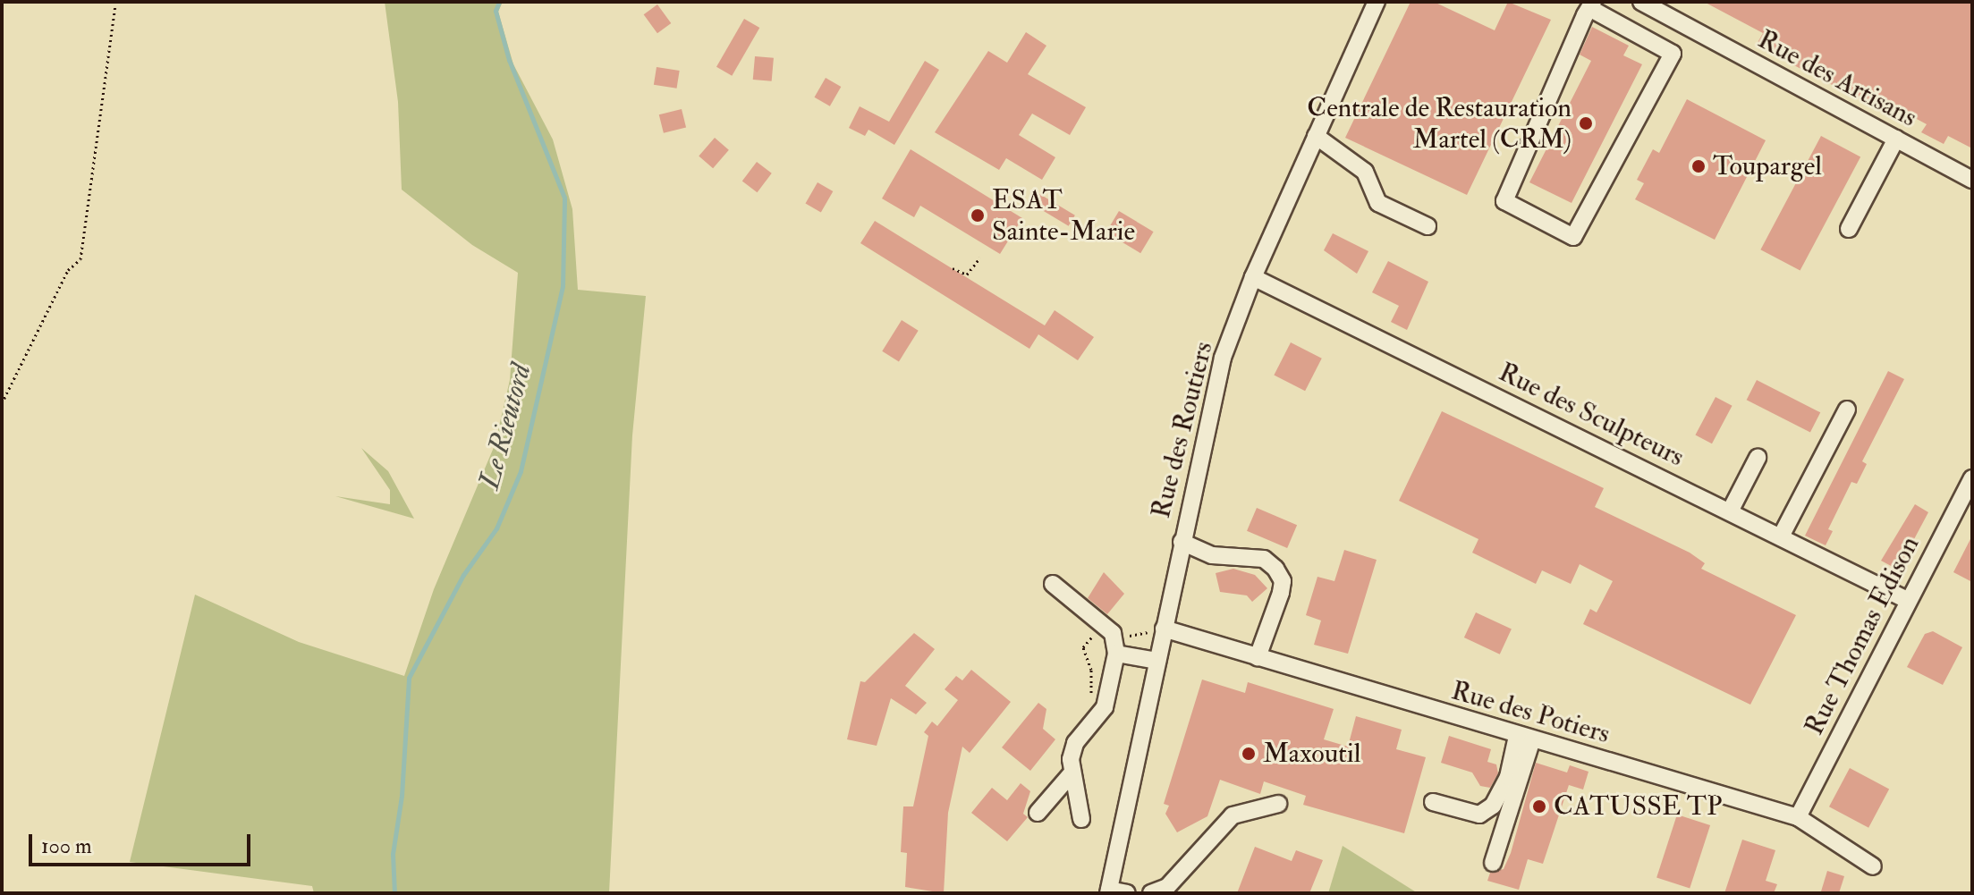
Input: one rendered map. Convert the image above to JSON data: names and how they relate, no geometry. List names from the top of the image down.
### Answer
{
  "streets": {
    "street": [
      "Rue des Artisans",
      "Rue des Sculpteurs",
      "Rue des Routiers",
      "Rue Thomas Edison",
      "Rue des Potiers"
    ]
  },
  "crossings": [
    ["Rue des Sculpteurs", "Rue des Routiers"],
    ["Rue des Sculpteurs", "Rue Thomas Edison"],
    ["Rue des Routiers", "Rue des Potiers"],
    ["Rue Thomas Edison", "Rue des Potiers"]
  ],
  "water": ["Le Rieutord"],
  "places": [
    "Centrale de Restauration Martel (CRM)",
    "Toupargel",
    "ESAT Sainte-Marie",
    "Maxoutil",
    "CATUSSE TP"
  ],
  "scale_bar": "100 m"
}
